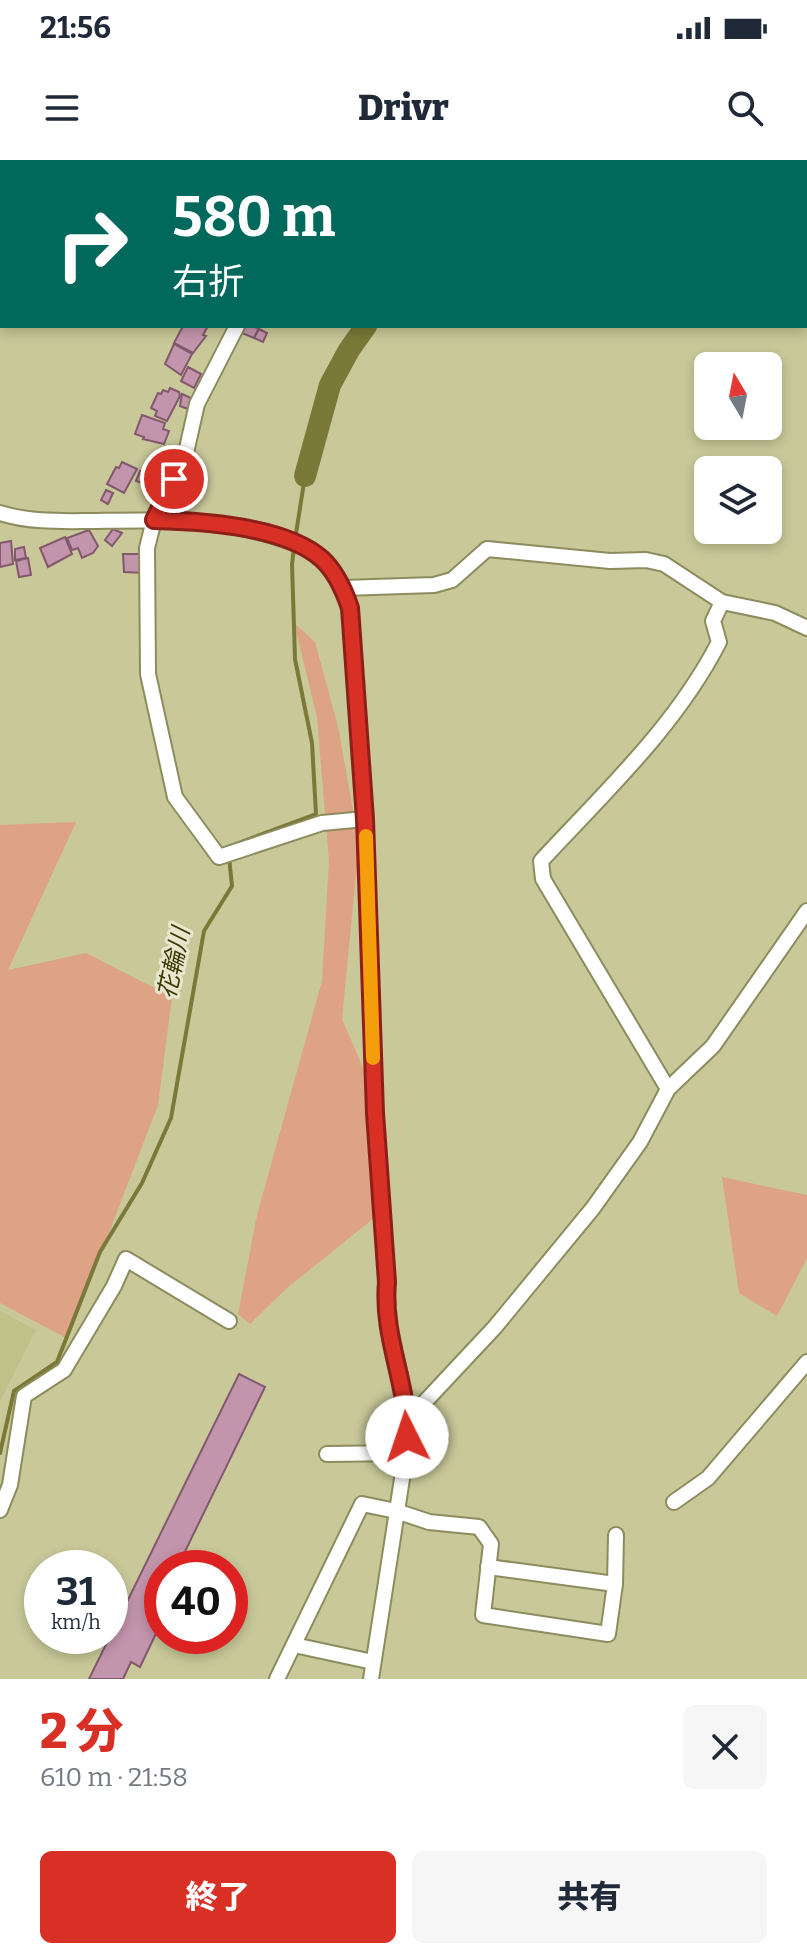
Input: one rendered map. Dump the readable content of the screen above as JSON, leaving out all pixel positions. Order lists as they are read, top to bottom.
{
  "water": ["花輪川"],
  "north": "top",
  "page": {
    "status": "21:56",
    "header": "Drivr",
    "turn": ["580 m", "右折"],
    "speed": "31 km/h",
    "limit": "40",
    "heading": ["2 分", "610 m · 21:58"],
    "buttons": ["終了", "共有"]
  }
}
